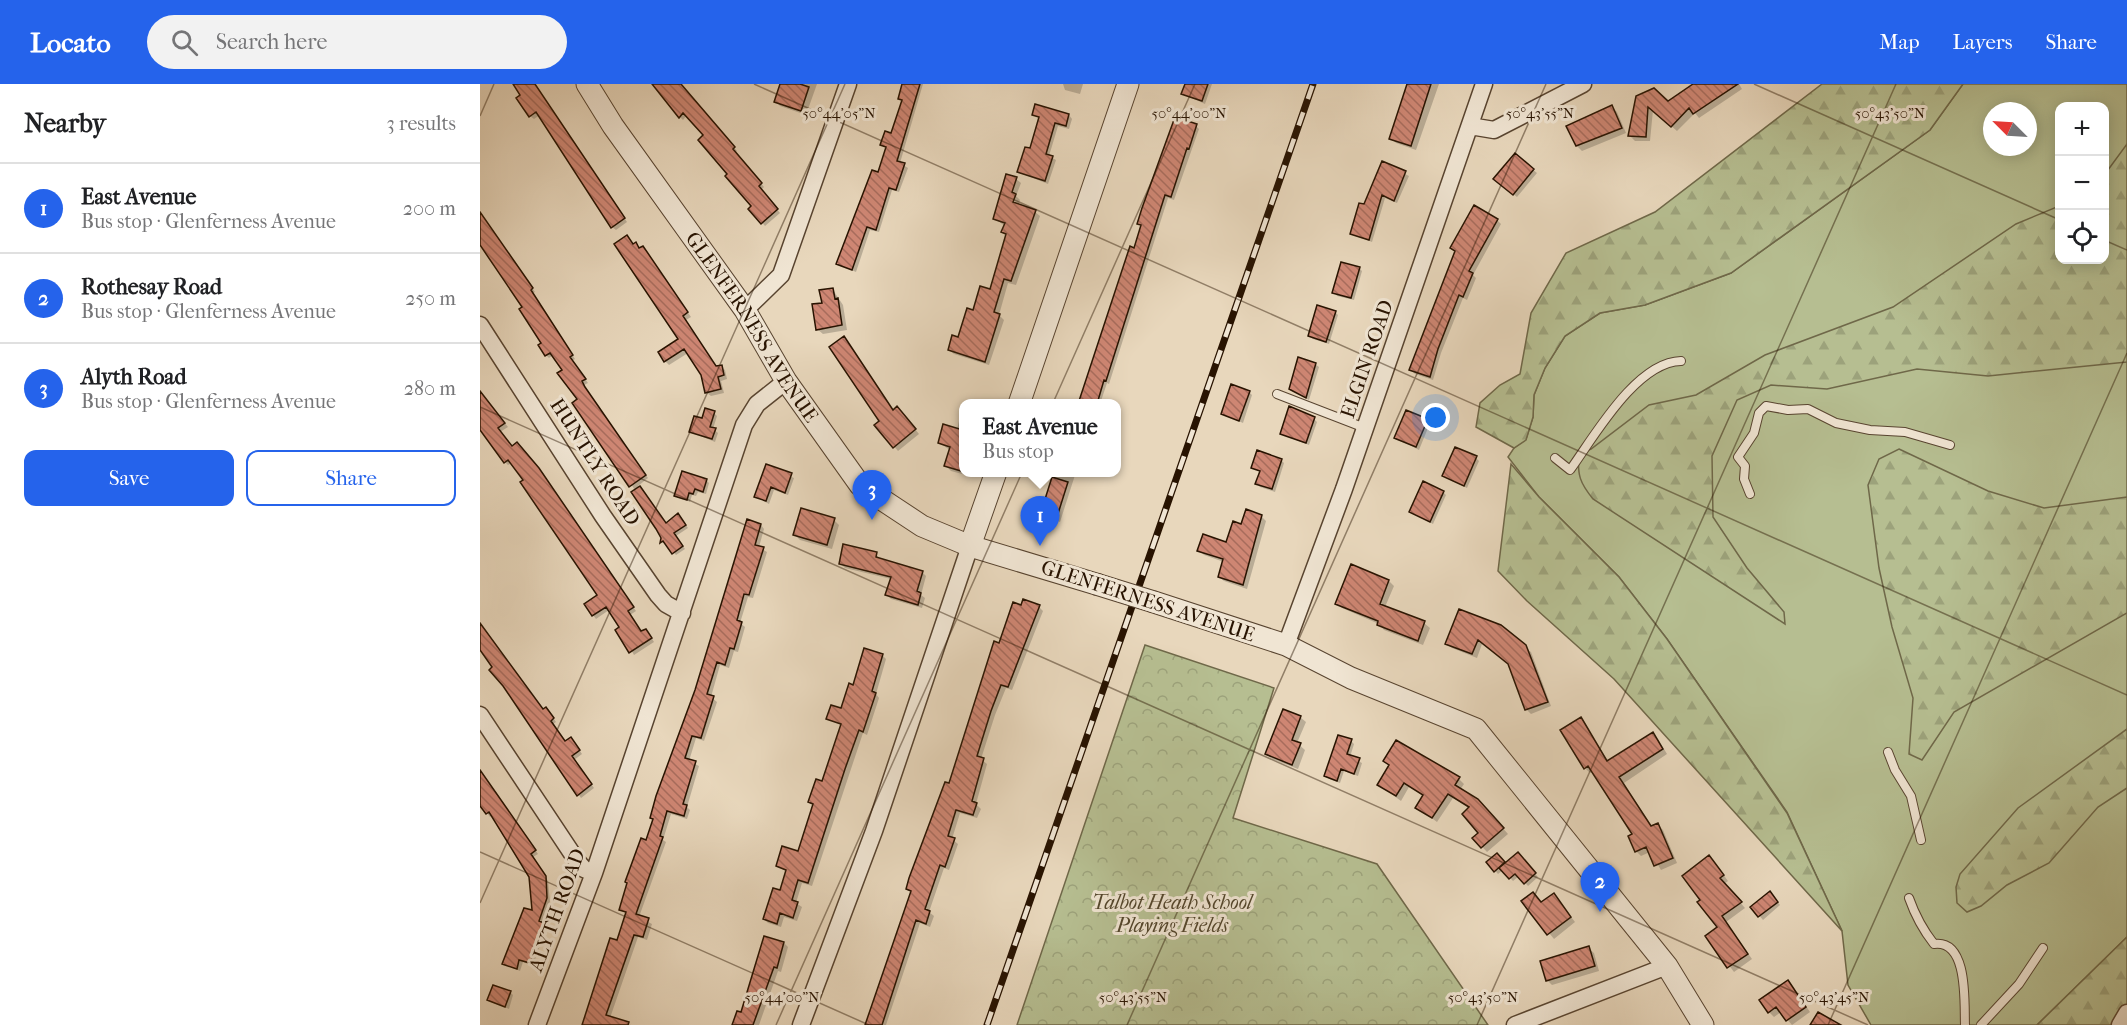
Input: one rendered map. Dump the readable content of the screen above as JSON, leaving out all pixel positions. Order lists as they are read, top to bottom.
{
  "streets": {
    "street": [
      "GLENFERNESS AVENUE",
      "ELGIN ROAD",
      "HUNTLY ROAD",
      "ALYTH ROAD"
    ]
  },
  "crossings": [
    ["GLENFERNESS AVENUE", "ELGIN ROAD"],
    ["GLENFERNESS AVENUE", "ALYTH ROAD"],
    ["HUNTLY ROAD", "ALYTH ROAD"]
  ],
  "parks": ["Talbot Heath School Playing Fields"],
  "north": "top left",
  "page": {
    "header": "Locato",
    "search": "Search here",
    "nav": ["Map", "Layers", "Share"],
    "heading": ["Nearby", "3 results"],
    "map_buttons": ["+", "−"],
    "list": [
      {
        "mark": "1",
        "name": "East Avenue",
        "note": "Bus stop · Glenferness Avenue",
        "value": "200 m"
      },
      {
        "mark": "2",
        "name": "Rothesay Road",
        "note": "Bus stop · Glenferness Avenue",
        "value": "250 m"
      },
      {
        "mark": "3",
        "name": "Alyth Road",
        "note": "Bus stop · Glenferness Avenue",
        "value": "280 m"
      }
    ],
    "popup": ["East Avenue", "Bus stop"],
    "buttons": ["Save", "Share"],
    "pins": ["3", "1", "2"]
  },
  "coordinates": [
    "50°44'05\"N",
    "50°44'00\"N",
    "50°43'55\"N",
    "50°43'50\"N",
    "50°43'45\"N"
  ]
}
